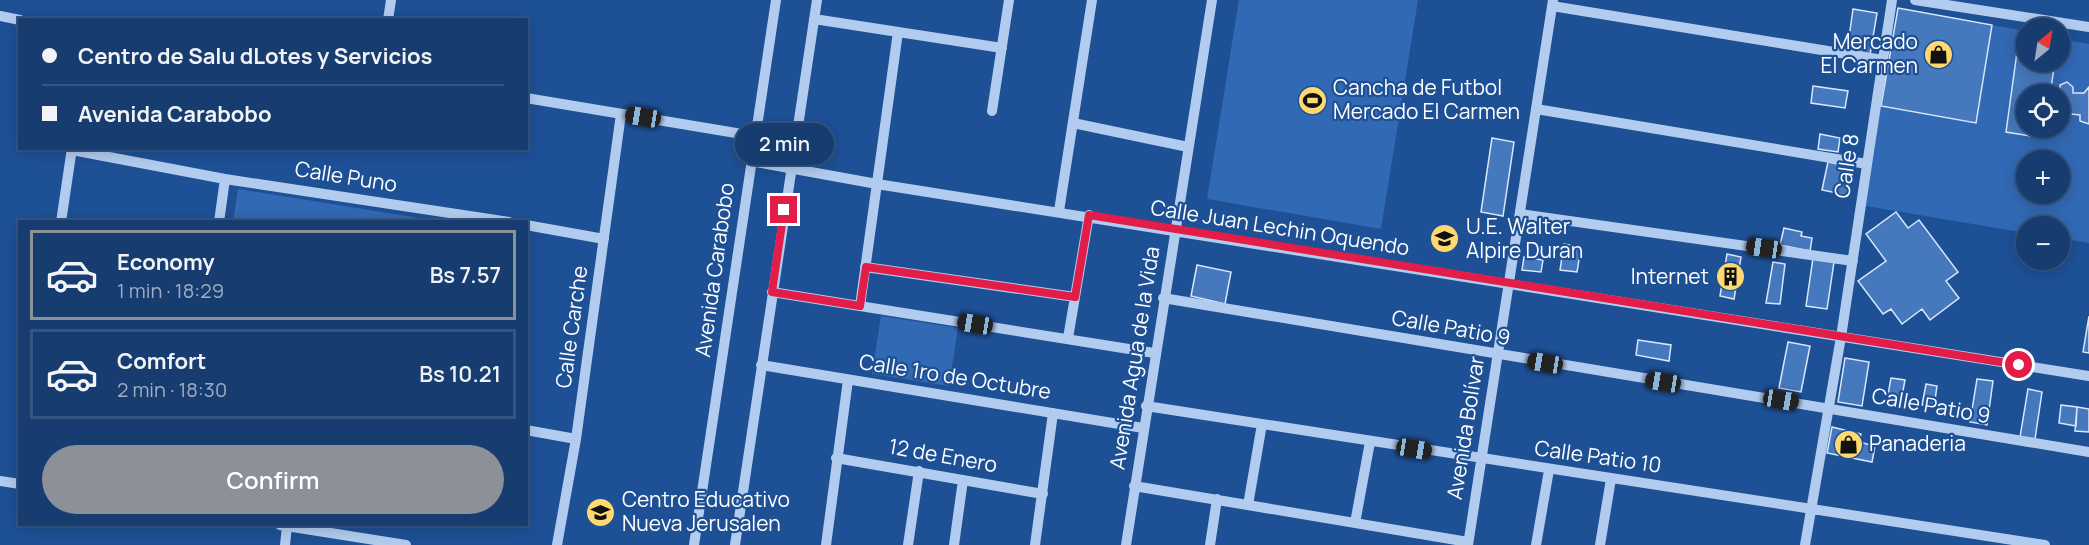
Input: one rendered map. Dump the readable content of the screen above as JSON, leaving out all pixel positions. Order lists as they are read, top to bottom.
{
  "streets": {
    "street": [
      "Calle 8",
      "Calle Puno",
      "Calle Juan Lechin Oquendo",
      "Avenida Carabobo",
      "Calle Carche",
      "Calle Patio 9",
      "Avenida Agua de la Vida",
      "Calle 1ro de Octubre",
      "Avenida Bolívar",
      "12 de Enero",
      "Calle Patio 10"
    ]
  },
  "crossings": [
    ["Calle 8", "Calle Juan Lechin Oquendo"],
    ["Calle 8", "Calle Patio 9"],
    ["Calle 8", "Calle Patio 10"],
    ["Calle Juan Lechin Oquendo", "Avenida Carabobo"],
    ["Calle Juan Lechin Oquendo", "Avenida Agua de la Vida"],
    ["Calle Juan Lechin Oquendo", "Avenida Bolívar"],
    ["Calle Patio 9", "Avenida Agua de la Vida"],
    ["Calle Patio 9", "Avenida Bolívar"],
    ["Avenida Agua de la Vida", "Calle 1ro de Octubre"],
    ["Avenida Agua de la Vida", "Calle Patio 10"],
    ["Avenida Bolívar", "Calle Patio 10"]
  ],
  "places": {
    "shop": ["Mercado El Carmen", "Panaderia"],
    "sports": ["Cancha de Futbol Mercado El Carmen"],
    "school or university": ["U.E. Walter Alpire Duran", "Centro Educativo Nueva Jerusalen"],
    "building": ["Internet"]
  },
  "north": "top right",
  "page": {
    "map_buttons": ["+", "−"],
    "banner": ["Centro de Salu dLotes y Servicios", "Avenida Carabobo"],
    "bubble": "2 min",
    "list": [
      {
        "name": "Economy",
        "note": "1 min · 18:29",
        "value": "Bs 7.57"
      },
      {
        "name": "Comfort",
        "note": "2 min · 18:30",
        "value": "Bs 10.21"
      }
    ],
    "buttons": "Confirm"
  }
}
